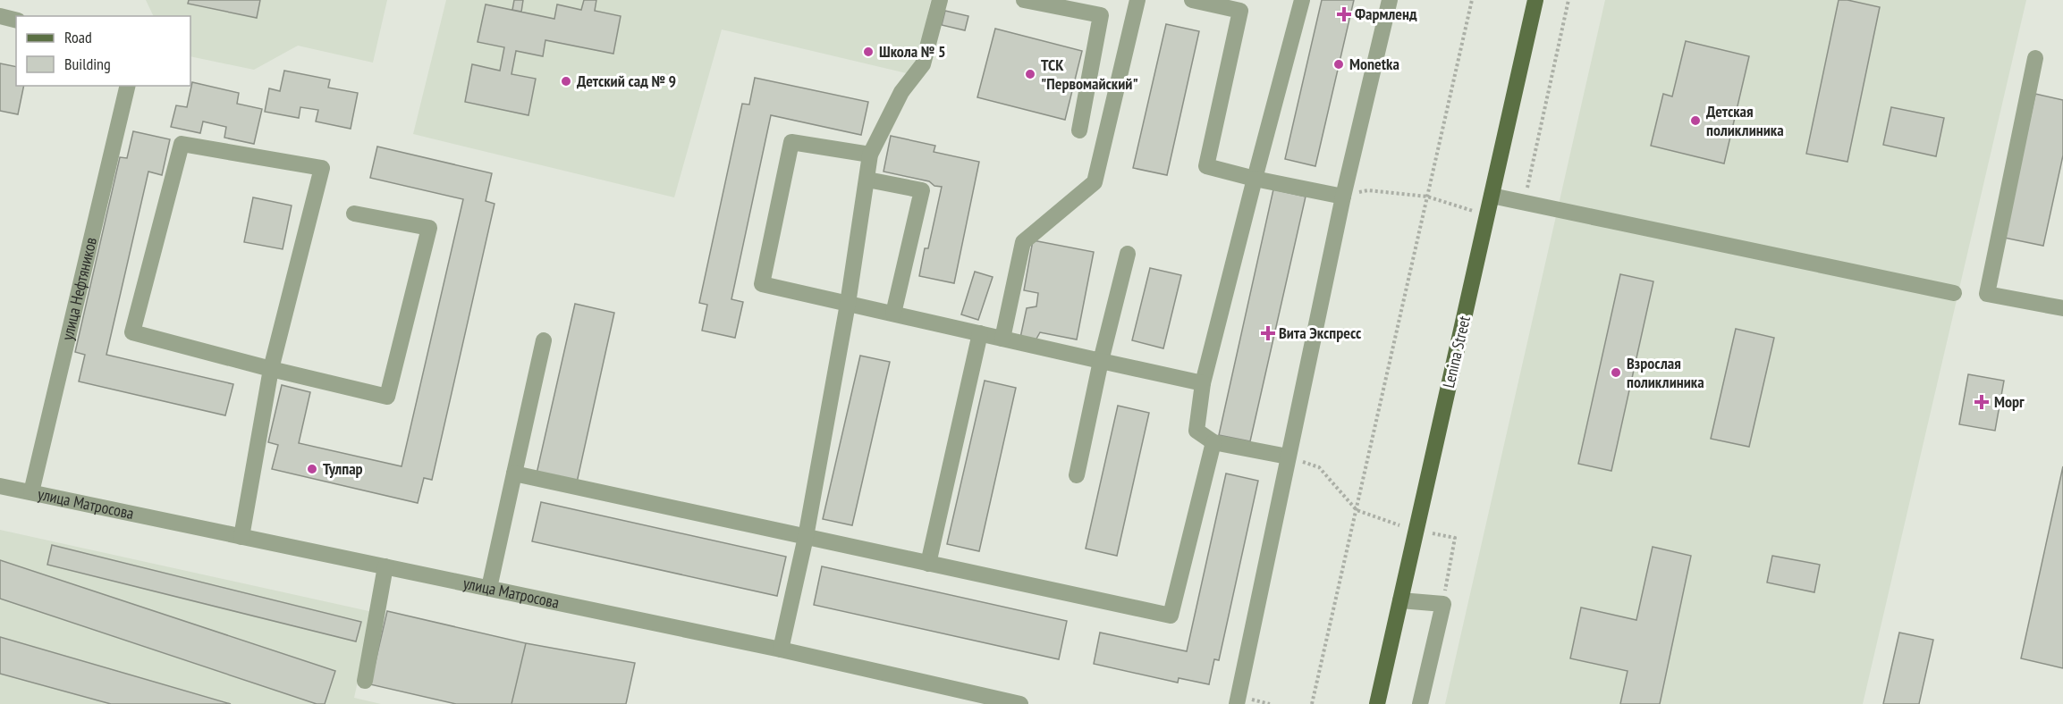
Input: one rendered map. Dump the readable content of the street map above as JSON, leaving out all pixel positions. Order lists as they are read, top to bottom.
{
  "streets": {
    "main road": ["Lenina Street"],
    "street": ["улица Нефтяников", "улица Матросова"]
  },
  "crossings": [
    ["улица Нефтяников", "улица Матросова"]
  ],
  "places": {
    "health": ["Фармленд", "Вита Экспресс", "Морг"],
    "other": [
      "Школа № 5",
      "Monetka",
      "ТСК \"Первомайский\"",
      "Детский сад № 9",
      "Детская поликлиника",
      "Взрослая поликлиника",
      "Тулпар"
    ]
  },
  "legend": ["Road", "Building"]
}
